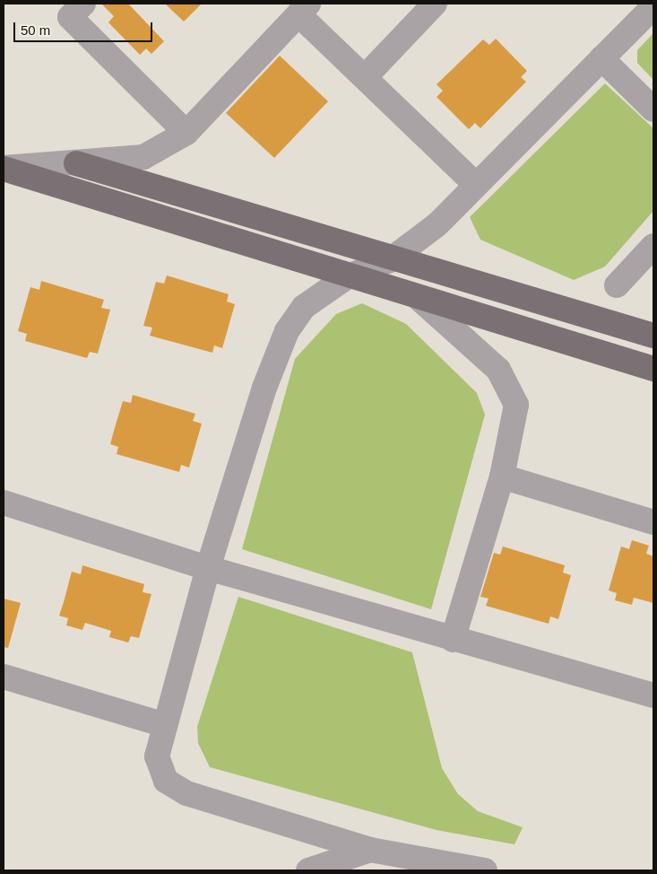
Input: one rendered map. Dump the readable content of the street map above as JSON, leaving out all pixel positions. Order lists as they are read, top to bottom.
{
  "scale_bar": "50 m"
}
